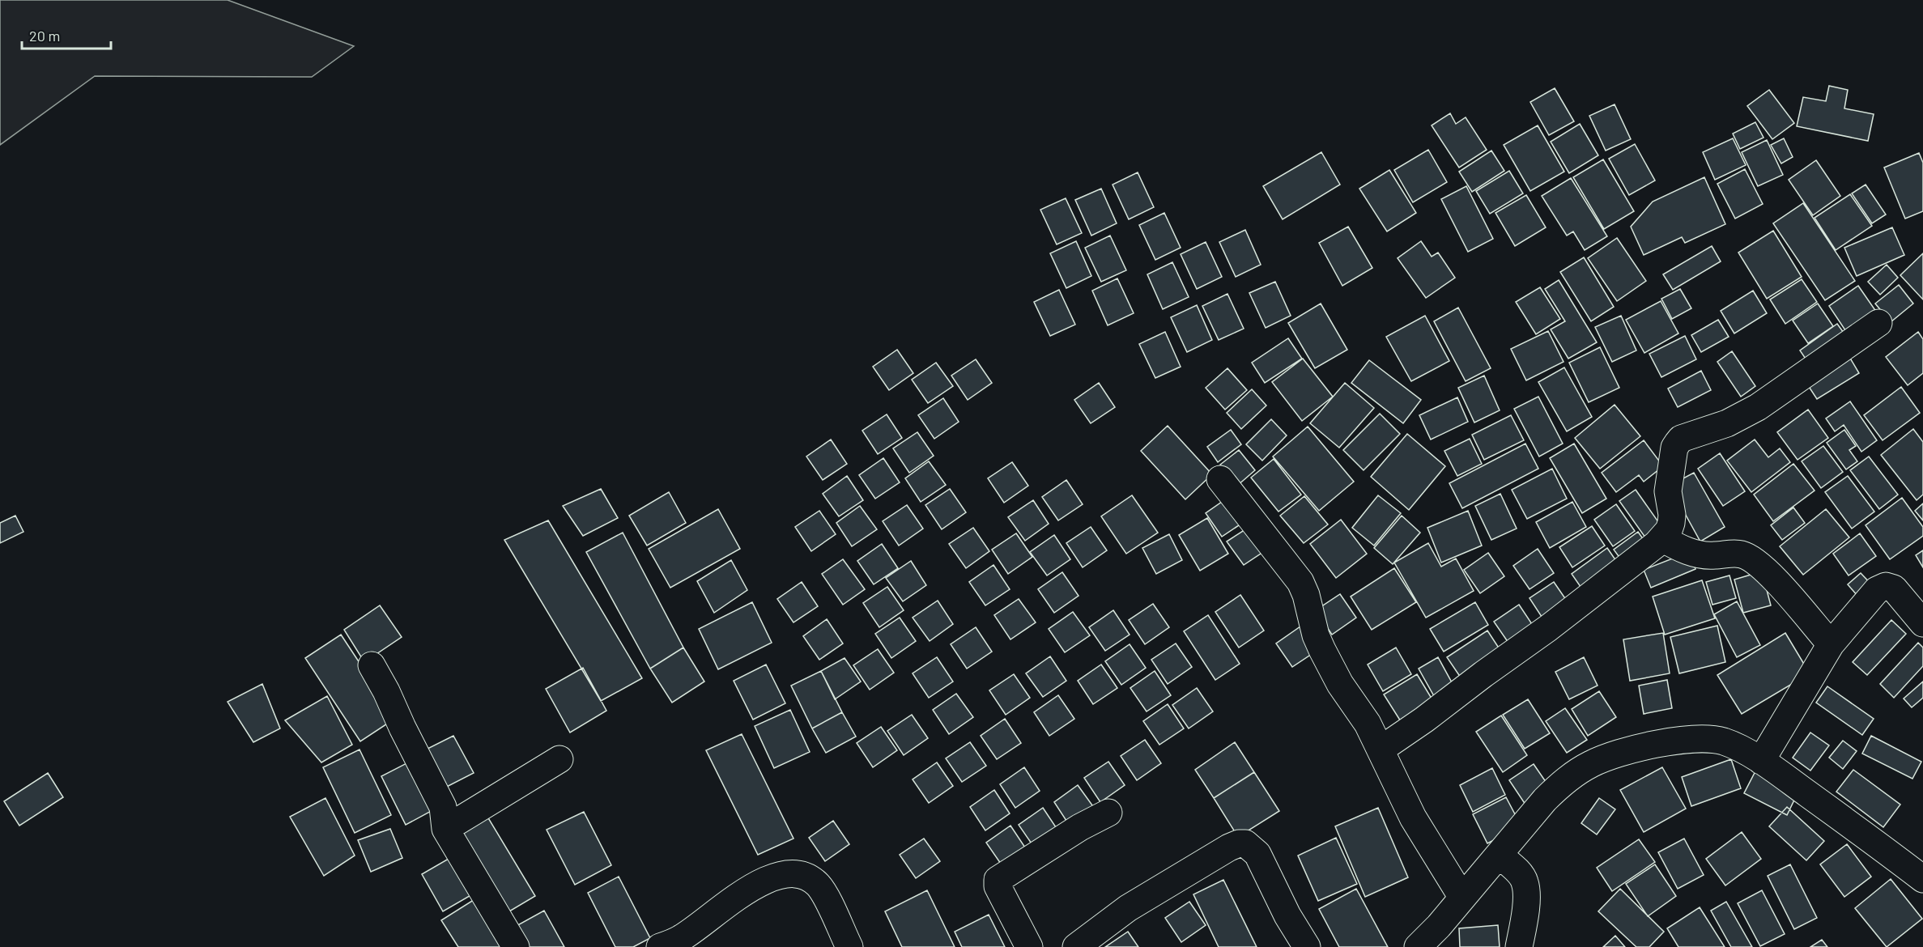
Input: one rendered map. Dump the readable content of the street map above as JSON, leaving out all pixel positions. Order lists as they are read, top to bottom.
{
  "scale_bar": "20 m"
}
